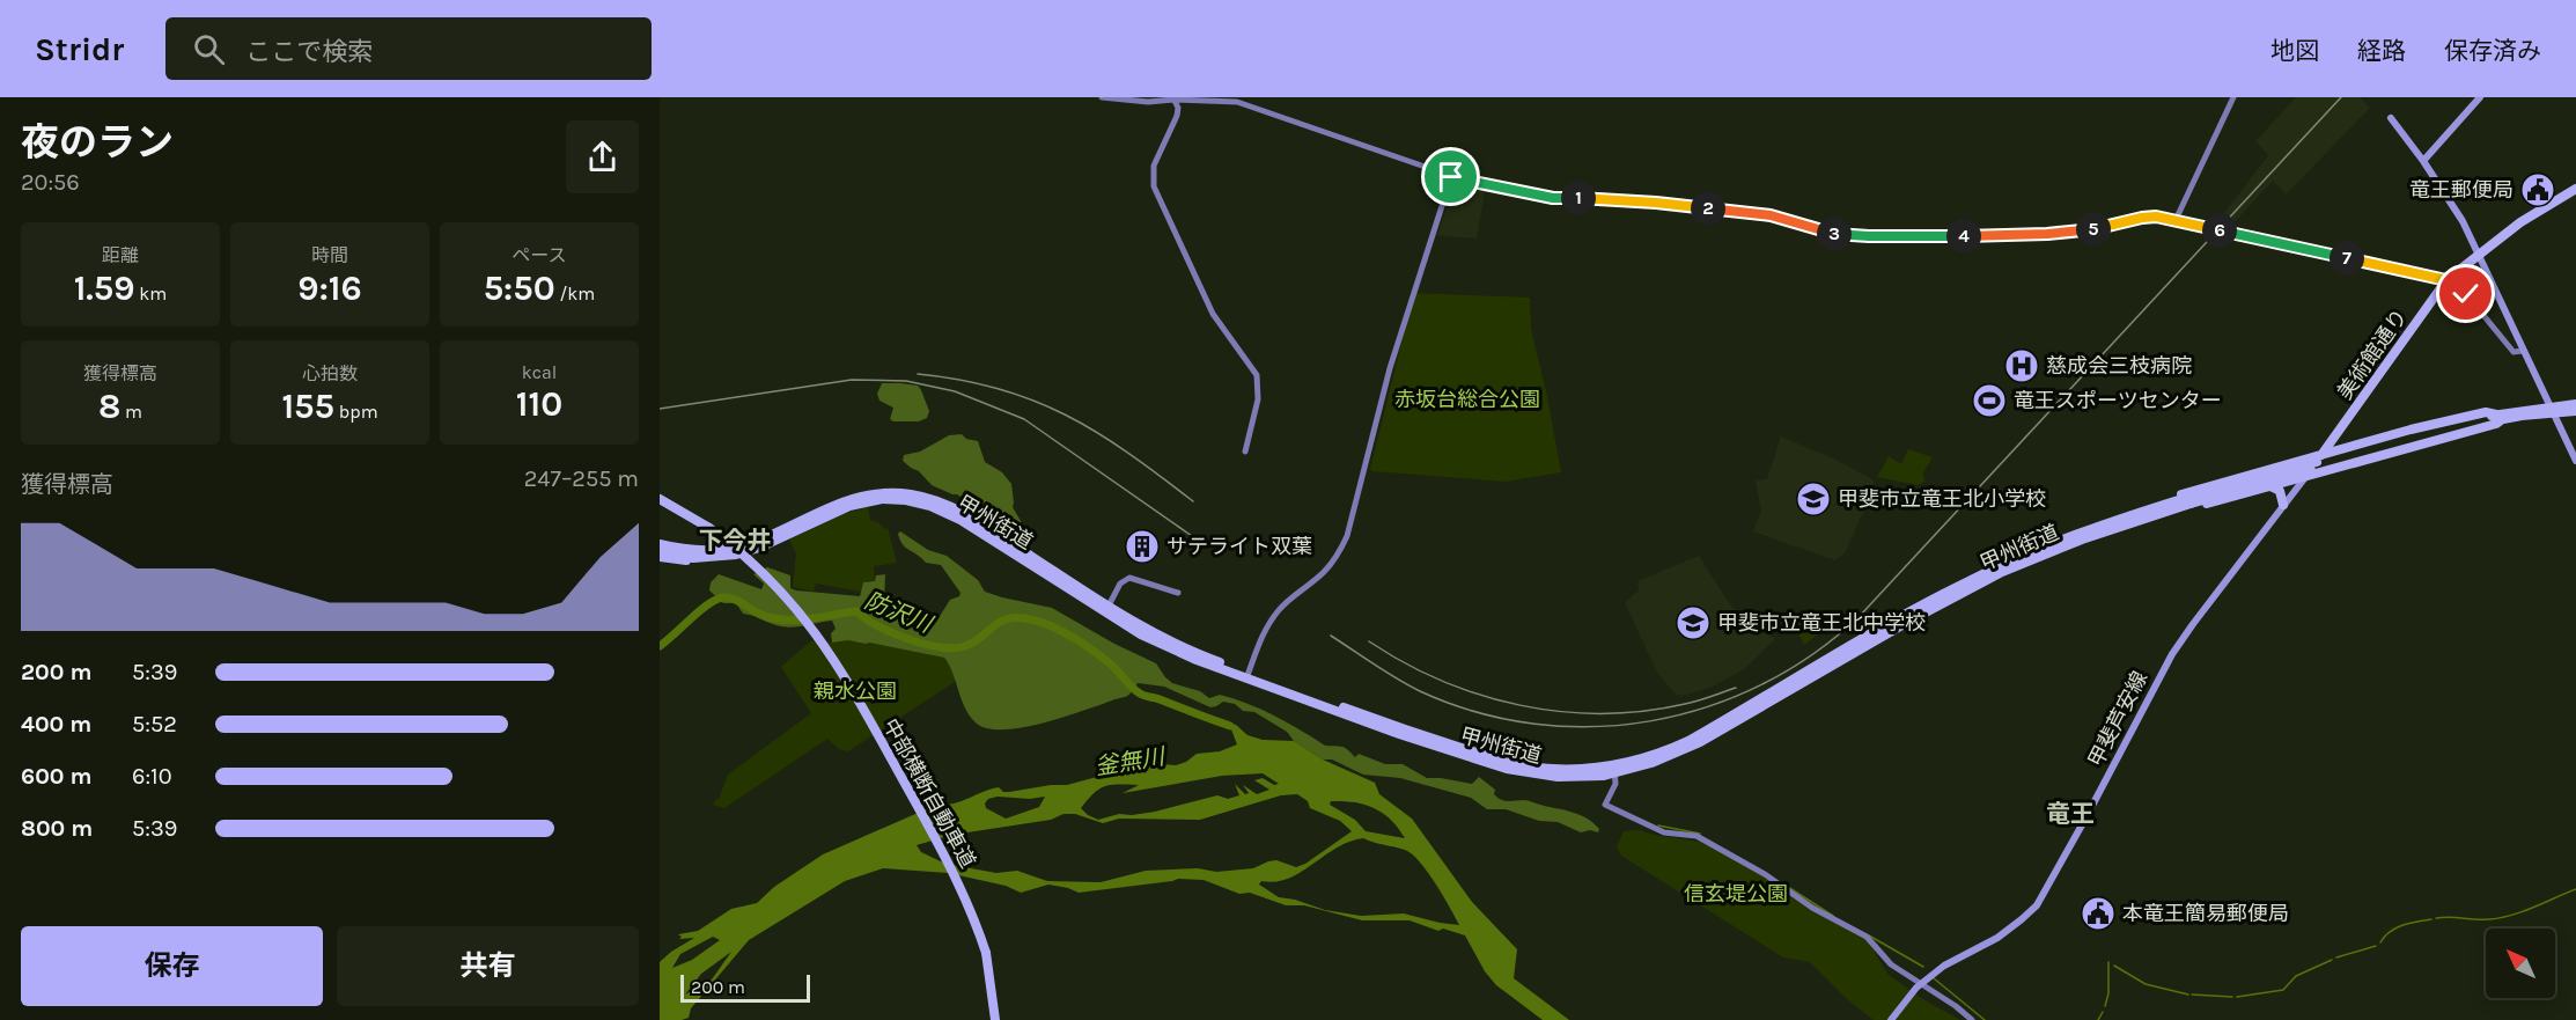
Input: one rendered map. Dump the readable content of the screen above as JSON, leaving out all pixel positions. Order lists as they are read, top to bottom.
{
  "streets": {
    "highway": ["美術館通り", "甲州街道", "中部横断自動車道"],
    "main road": ["甲斐芦安線"]
  },
  "crossings": [
    ["美術館通り", "甲州街道"],
    ["美術館通り", "甲斐芦安線"]
  ],
  "districts": ["下今井", "竜王"],
  "water": ["防沢川", "釜無川"],
  "parks": ["赤坂台総合公園", "親水公園", "信玄堤公園"],
  "places": {
    "public building": ["竜王郵便局", "本竜王簡易郵便局"],
    "hospital": ["慈成会三枝病院"],
    "sports": ["竜王スポーツセンター"],
    "school or university": ["甲斐市立竜王北小学校", "甲斐市立竜王北中学校"],
    "building": ["サテライト双葉"]
  },
  "scale_bar": "200 m",
  "north": "top left",
  "page": {
    "header": "Stridr",
    "search": "ここで検索",
    "nav": ["地図", "経路", "保存済み"],
    "heading": ["夜のラン", "20:56"],
    "pins": [
      "1",
      "2",
      "5",
      "6",
      "3",
      "4",
      "7"
    ],
    "stats": [
      ["距離", "1.59 km"],
      ["時間", "9:16"],
      ["ペース", "5:50 /km"],
      ["獲得標高", "8 m"],
      ["心拍数", "155 bpm"],
      ["kcal", "110"]
    ],
    "chart": ["獲得標高", "247–255 m"],
    "list": [
      {
        "name": "200 m",
        "note": "5:39"
      },
      {
        "name": "400 m",
        "note": "5:52"
      },
      {
        "name": "600 m",
        "note": "6:10"
      },
      {
        "name": "800 m",
        "note": "5:39"
      }
    ],
    "buttons": ["保存", "共有"],
    "scale": "200 m"
  }
}
